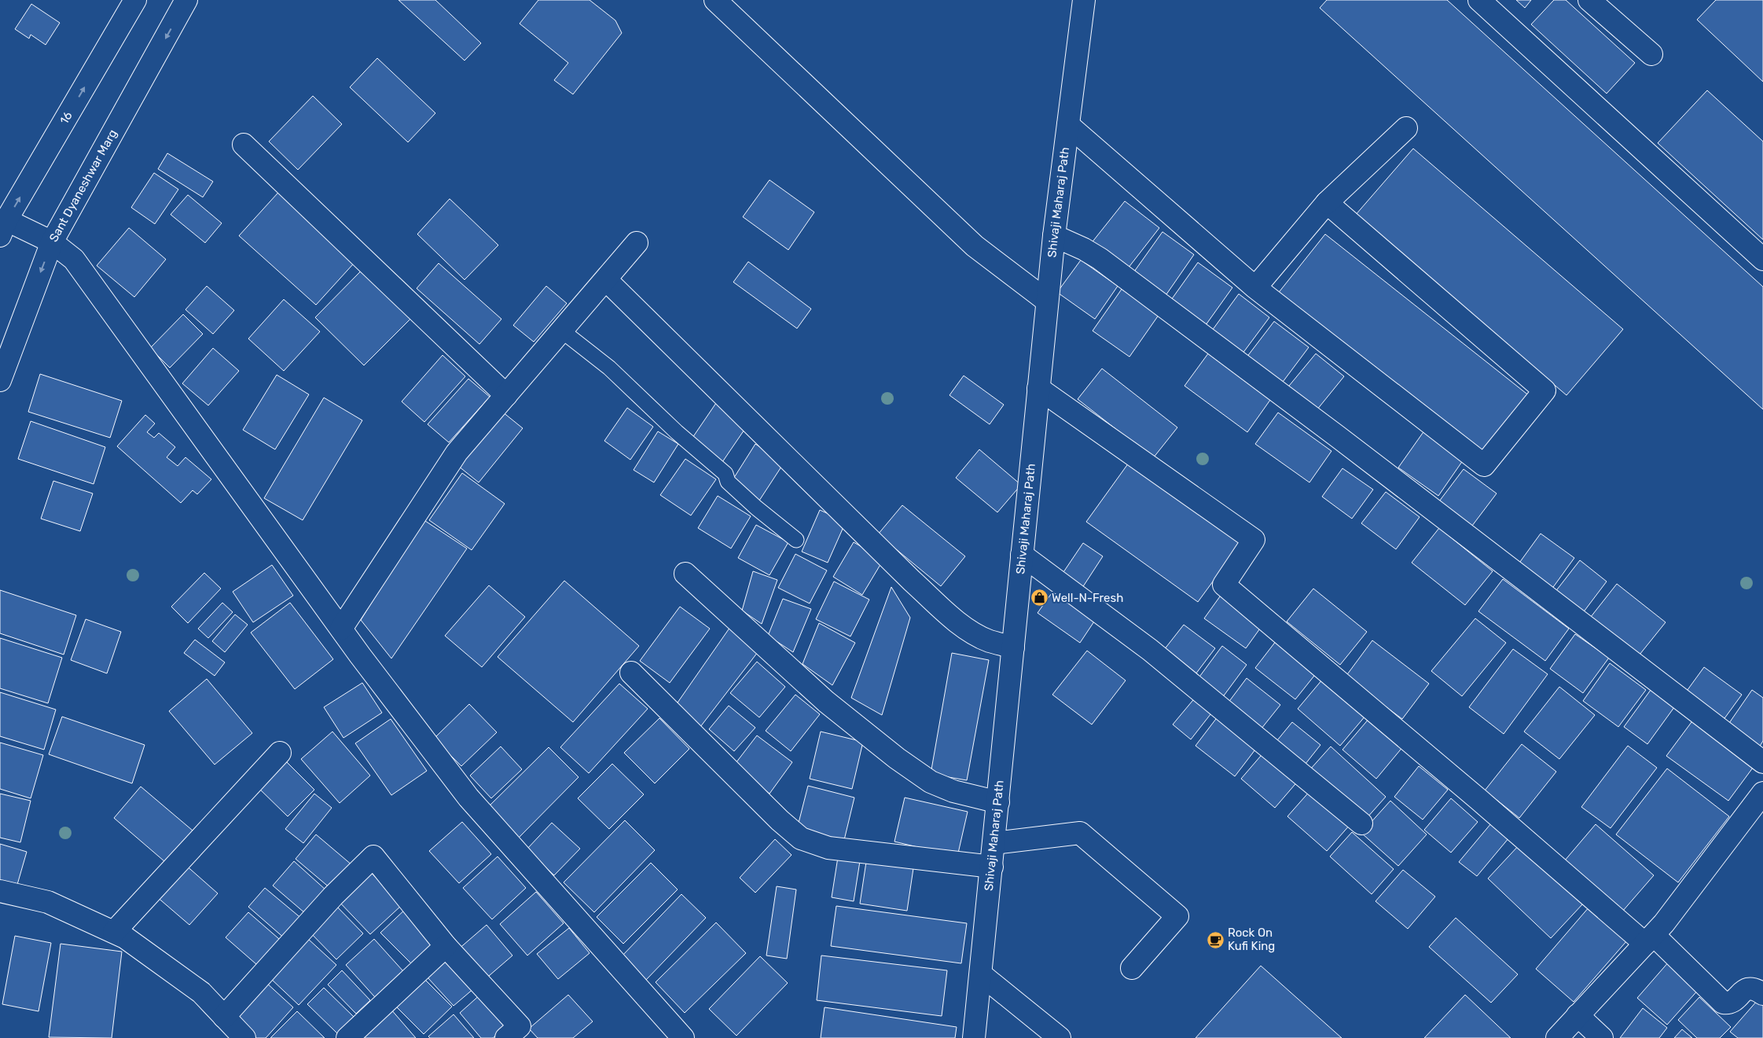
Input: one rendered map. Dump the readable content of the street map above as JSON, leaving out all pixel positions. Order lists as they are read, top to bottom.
{
  "streets": {
    "street": ["16", "Sant Dyaneshwar Marg", "Shivaji Maharaj Path"]
  },
  "one_way": ["16", "Sant Dyaneshwar Marg"],
  "places": {
    "shop": ["Well-N-Fresh"],
    "cafe": ["Rock On Kufi King"]
  }
}
